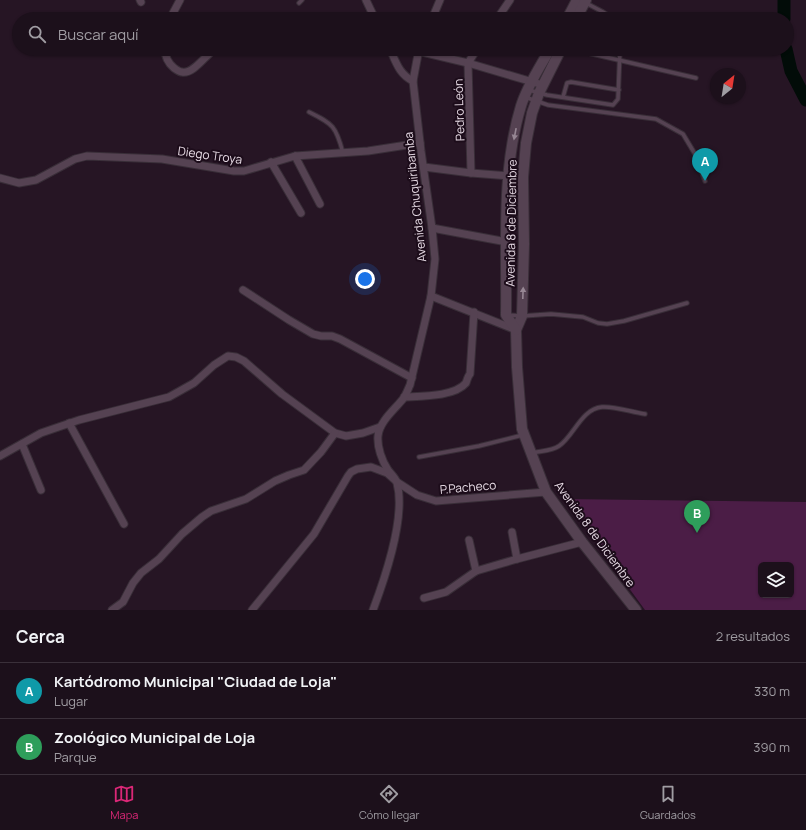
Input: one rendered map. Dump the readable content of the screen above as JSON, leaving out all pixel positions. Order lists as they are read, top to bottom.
{
  "streets": {
    "main road": ["Avenida 8 de Diciembre"],
    "street": [
      "Pedro León",
      "Diego Troya",
      "Avenida Chuquiribamba",
      "P.Pacheco"
    ]
  },
  "crossings": [
    ["Diego Troya", "Avenida Chuquiribamba"],
    ["Avenida 8 de Diciembre", "P.Pacheco"]
  ],
  "north": "top right",
  "page": {
    "search": "Buscar aquí",
    "pins": ["A", "B"],
    "heading": ["Cerca", "2 resultados"],
    "list": [
      {
        "mark": "A",
        "name": "Kartódromo Municipal \"Ciudad de Loja\"",
        "note": "Lugar",
        "value": "330 m"
      },
      {
        "mark": "B",
        "name": "Zoológico Municipal de Loja",
        "note": "Parque",
        "value": "390 m"
      }
    ],
    "nav": ["Mapa", "Cómo llegar", "Guardados"]
  }
}
